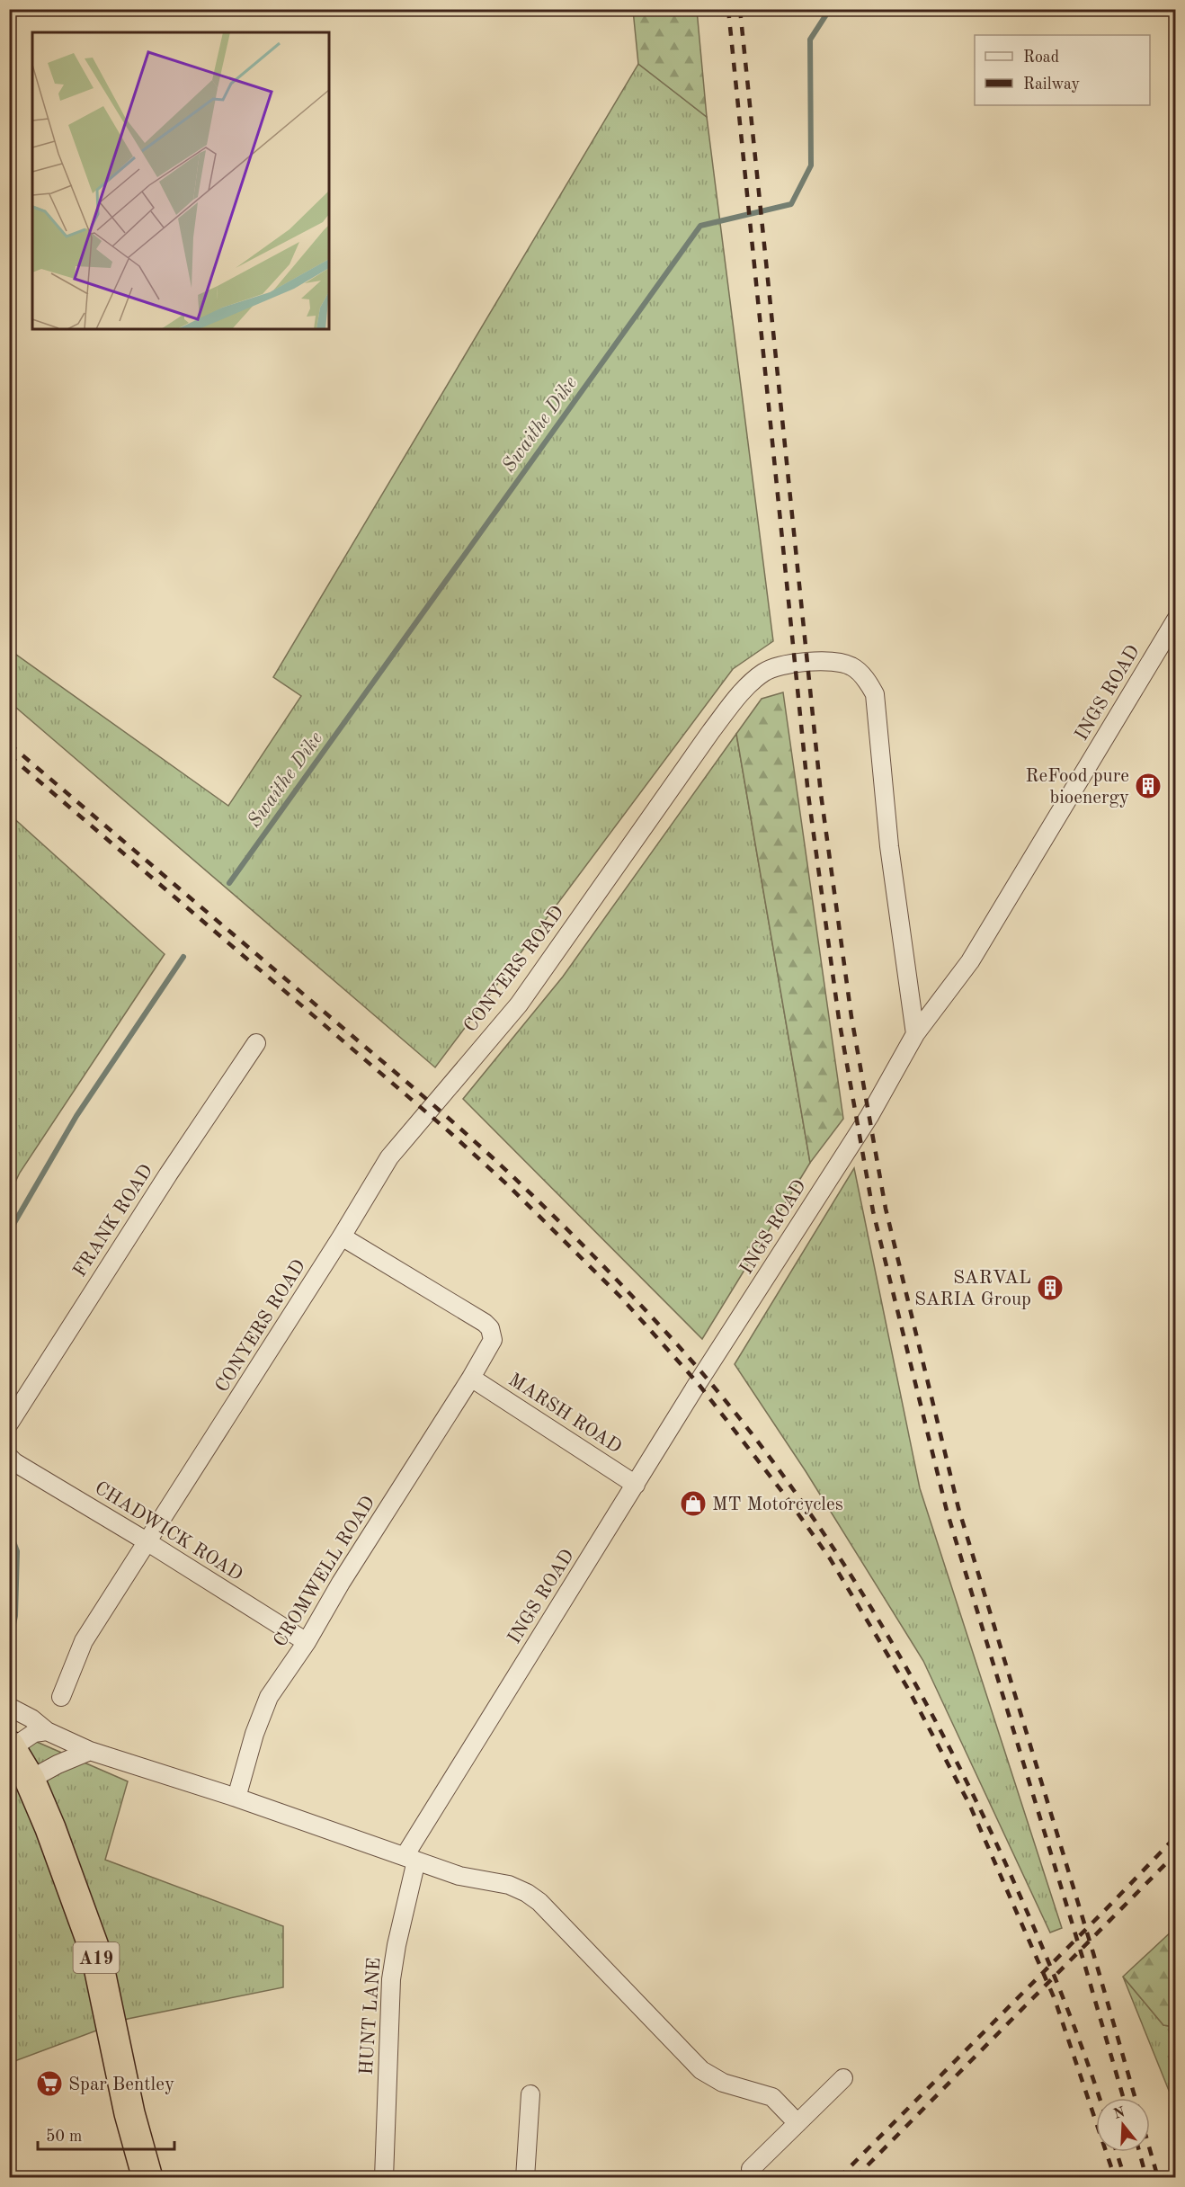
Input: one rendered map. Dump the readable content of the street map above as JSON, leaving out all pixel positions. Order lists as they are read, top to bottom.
{
  "streets": {
    "highway": ["A19"],
    "street": [
      "INGS ROAD",
      "CONYERS ROAD",
      "FRANK ROAD",
      "MARSH ROAD",
      "CHADWICK ROAD",
      "CROMWELL ROAD",
      "HUNT LANE"
    ]
  },
  "crossings": [
    ["INGS ROAD", "CONYERS ROAD"],
    ["INGS ROAD", "MARSH ROAD"],
    ["INGS ROAD", "HUNT LANE"],
    ["CONYERS ROAD", "CHADWICK ROAD"],
    ["CONYERS ROAD", "CROMWELL ROAD"],
    ["MARSH ROAD", "CROMWELL ROAD"],
    ["CHADWICK ROAD", "CROMWELL ROAD"]
  ],
  "water": ["Swaithe Dike"],
  "places": {
    "building": ["ReFood pure bioenergy", "SARVAL SARIA Group"],
    "shop": ["MT Motorcycles"],
    "supermarket": ["Spar Bentley"]
  },
  "legend": ["Road", "Railway"],
  "scale_bar": "50 m",
  "north": "top"
}
